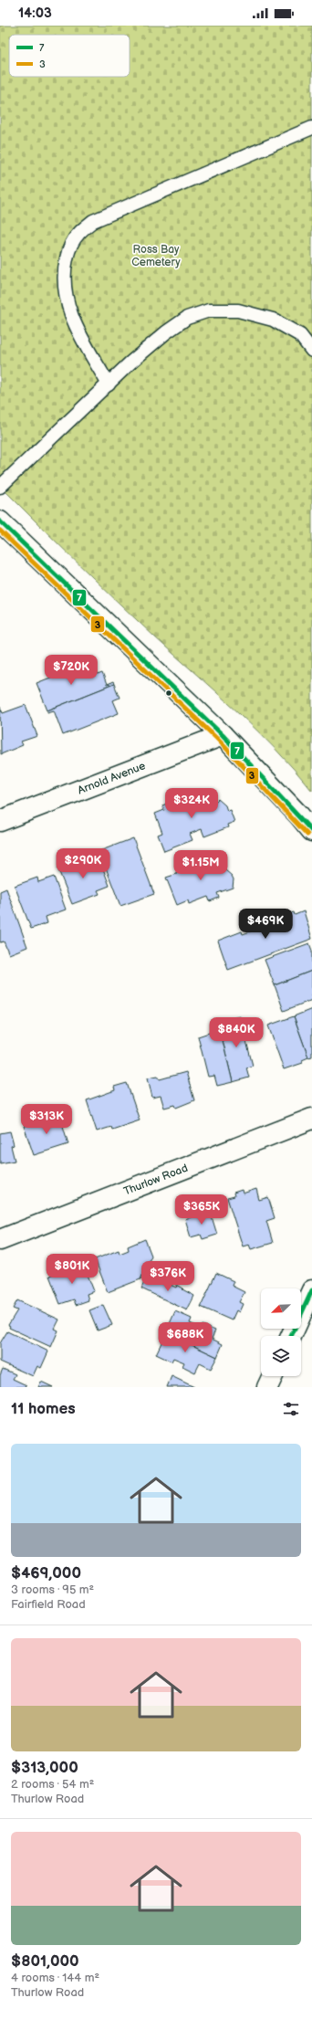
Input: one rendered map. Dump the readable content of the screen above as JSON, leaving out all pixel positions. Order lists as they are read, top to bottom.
{
  "streets": {
    "street": ["Arnold Avenue", "Thurlow Road"]
  },
  "parks": ["Ross Bay Cemetery"],
  "lines": ["transit line 7", "transit line 3"],
  "legend": ["7", "3"],
  "north": "bottom left",
  "page": {
    "status": "14:03",
    "price": [
      "$720K",
      "$324K",
      "$290K",
      "$1.15M",
      "$469K",
      "$840K",
      "$313K",
      "$365K",
      "$801K",
      "$376K",
      "$688K"
    ],
    "heading": "11 homes",
    "list": [
      {
        "name": "$469,000",
        "note": "3 rooms · 95 m² · Fairfield Road"
      },
      {
        "name": "$313,000",
        "note": "2 rooms · 54 m² · Thurlow Road"
      },
      {
        "name": "$801,000",
        "note": "4 rooms · 144 m² · Thurlow Road"
      }
    ]
  }
}
